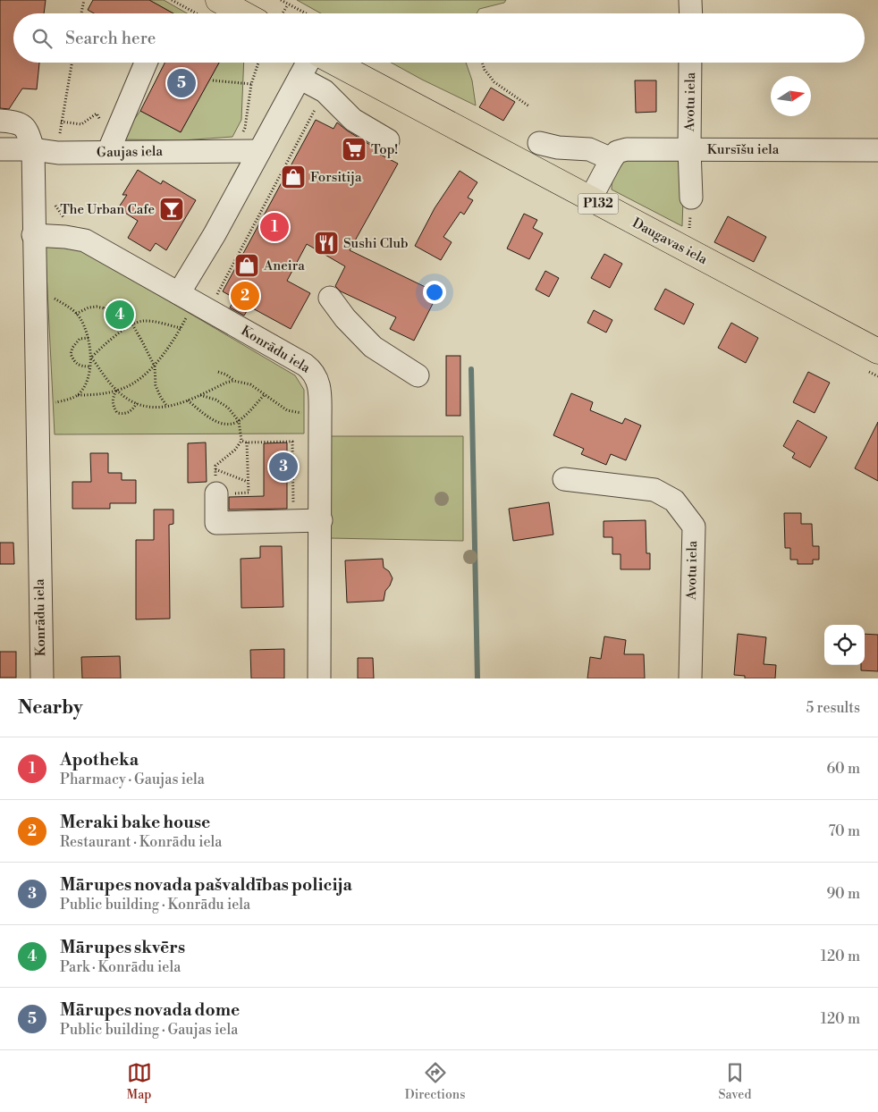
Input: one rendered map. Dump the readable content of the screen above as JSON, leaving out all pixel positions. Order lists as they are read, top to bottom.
{
  "streets": {
    "main road": ["P132", "Daugavas iela"],
    "street": [
      "Avotu iela",
      "Kursīšu iela",
      "Gaujas iela",
      "Konrādu iela"
    ]
  },
  "crossings": [
    ["Avotu iela", "Kursīšu iela"],
    ["Gaujas iela", "Konrādu iela"]
  ],
  "places": {
    "supermarket": ["Top!"],
    "shop": ["Forsitija", "Aneira"],
    "bar": ["The Urban Cafe"],
    "restaurant": ["Sushi Club"]
  },
  "north": "right",
  "page": {
    "search": "Search here",
    "pins": [
      "5",
      "1",
      "2",
      "4",
      "3"
    ],
    "heading": ["Nearby", "5 results"],
    "list": [
      {
        "mark": "1",
        "name": "Apotheka",
        "note": "Pharmacy · Gaujas iela",
        "value": "60 m"
      },
      {
        "mark": "2",
        "name": "Meraki bake house",
        "note": "Restaurant · Konrādu iela",
        "value": "70 m"
      },
      {
        "mark": "3",
        "name": "Mārupes novada pašvaldības policija",
        "note": "Public building · Konrādu iela",
        "value": "90 m"
      },
      {
        "mark": "4",
        "name": "Mārupes skvērs",
        "note": "Park · Konrādu iela",
        "value": "120 m"
      },
      {
        "mark": "5",
        "name": "Mārupes novada dome",
        "note": "Public building · Gaujas iela",
        "value": "120 m"
      }
    ],
    "nav": ["Map", "Directions", "Saved"]
  }
}
